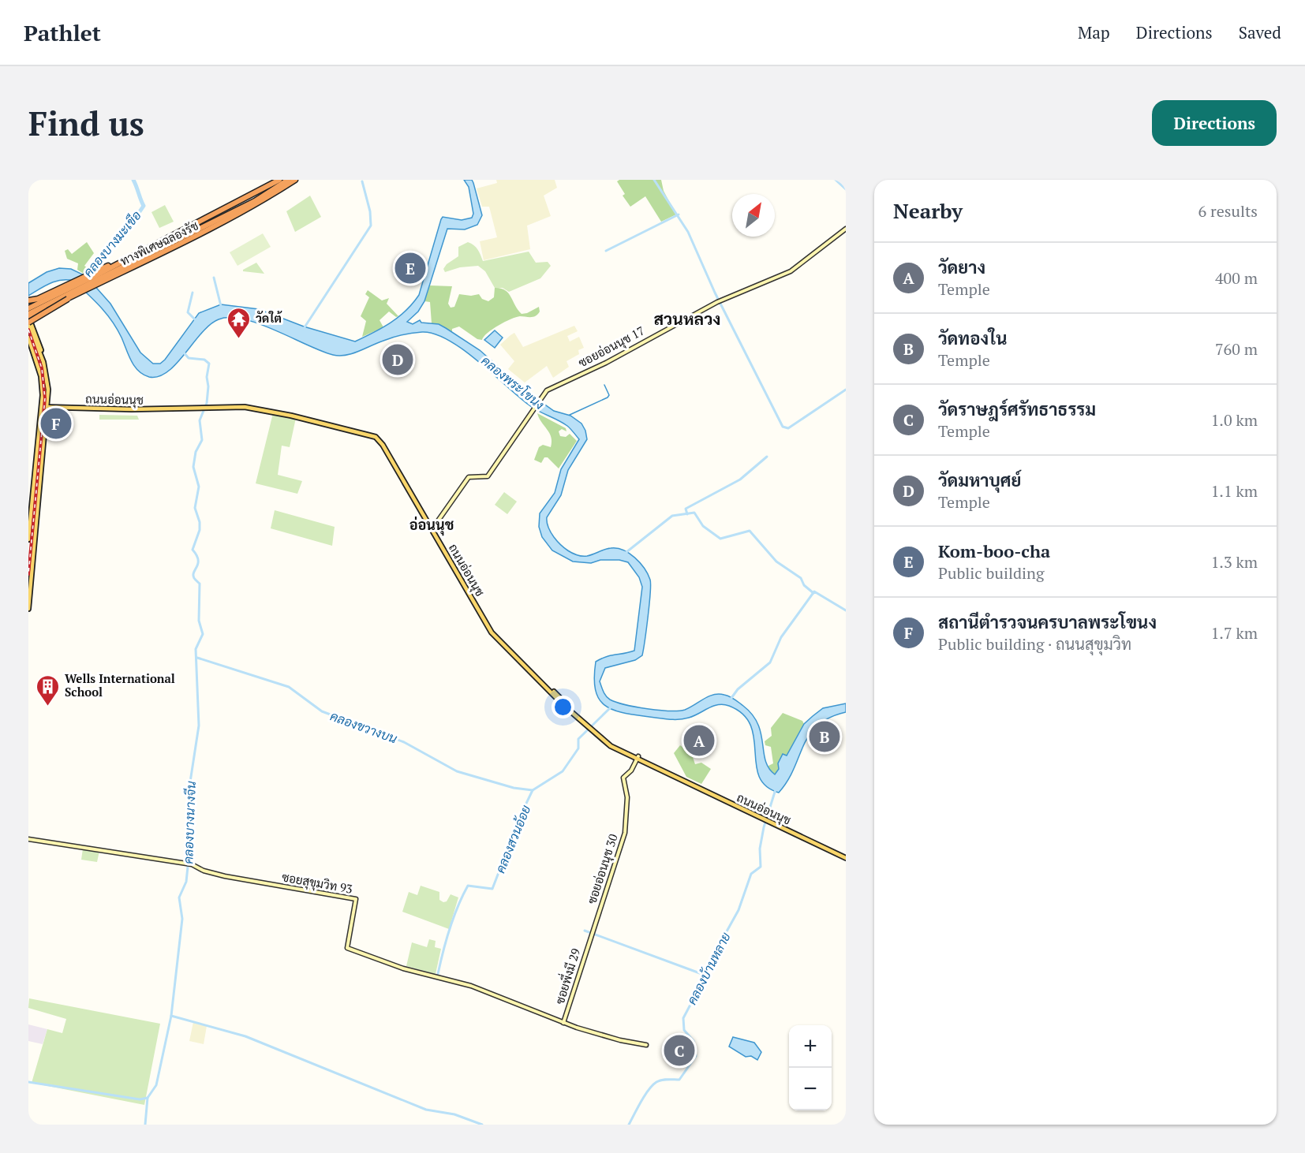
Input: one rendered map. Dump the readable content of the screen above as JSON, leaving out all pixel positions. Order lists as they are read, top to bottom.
{
  "streets": {
    "highway": ["ทางพิเศษฉลองรัช"],
    "main road": ["ถนนอ่อนนุช"],
    "street": [
      "ซอยอ่อนนุช 17",
      "ซอยอ่อนนุช 30",
      "ซอยสุขุมวิท 93",
      "ซอยพึ่งมี 29"
    ]
  },
  "crossings": [
    ["ซอยอ่อนนุช 17", "ถนนอ่อนนุช"],
    ["ถนนอ่อนนุช", "ซอยอ่อนนุช 30"],
    ["ซอยอ่อนนุช 30", "ซอยพึ่งมี 29"],
    ["ซอยสุขุมวิท 93", "ซอยพึ่งมี 29"]
  ],
  "districts": ["สวนหลวง", "อ่อนนุช"],
  "water": [
    "คลองบางมะเขือ",
    "คลองพระโขนง",
    "คลองขวางบน",
    "คลองบางนางจีน",
    "คลองสวนอ้อย",
    "คลองบ้านหลาย"
  ],
  "places": {
    "temple": ["วัดใต้"],
    "building": ["Wells International School"]
  },
  "north": "top right",
  "page": {
    "header": "Pathlet",
    "nav": ["Map", "Directions", "Saved"],
    "buttons": "Directions",
    "title": "Find us",
    "heading": ["Nearby", "6 results"],
    "list": [
      {
        "mark": "A",
        "name": "วัดยาง",
        "note": "Temple",
        "value": "400 m"
      },
      {
        "mark": "B",
        "name": "วัดทองใน",
        "note": "Temple",
        "value": "760 m"
      },
      {
        "mark": "C",
        "name": "วัดราษฎร์ศรัทธาธรรม",
        "note": "Temple",
        "value": "1.0 km"
      },
      {
        "mark": "D",
        "name": "วัดมหาบุศย์",
        "note": "Temple",
        "value": "1.1 km"
      },
      {
        "mark": "E",
        "name": "Kom-boo-cha",
        "note": "Public building",
        "value": "1.3 km"
      },
      {
        "mark": "F",
        "name": "สถานีตำรวจนครบาลพระโขนง",
        "note": "Public building · ถนนสุขุมวิท",
        "value": "1.7 km"
      }
    ],
    "pins": [
      "E",
      "D",
      "F",
      "B",
      "A",
      "C"
    ],
    "map_buttons": ["+", "−"]
  }
}
